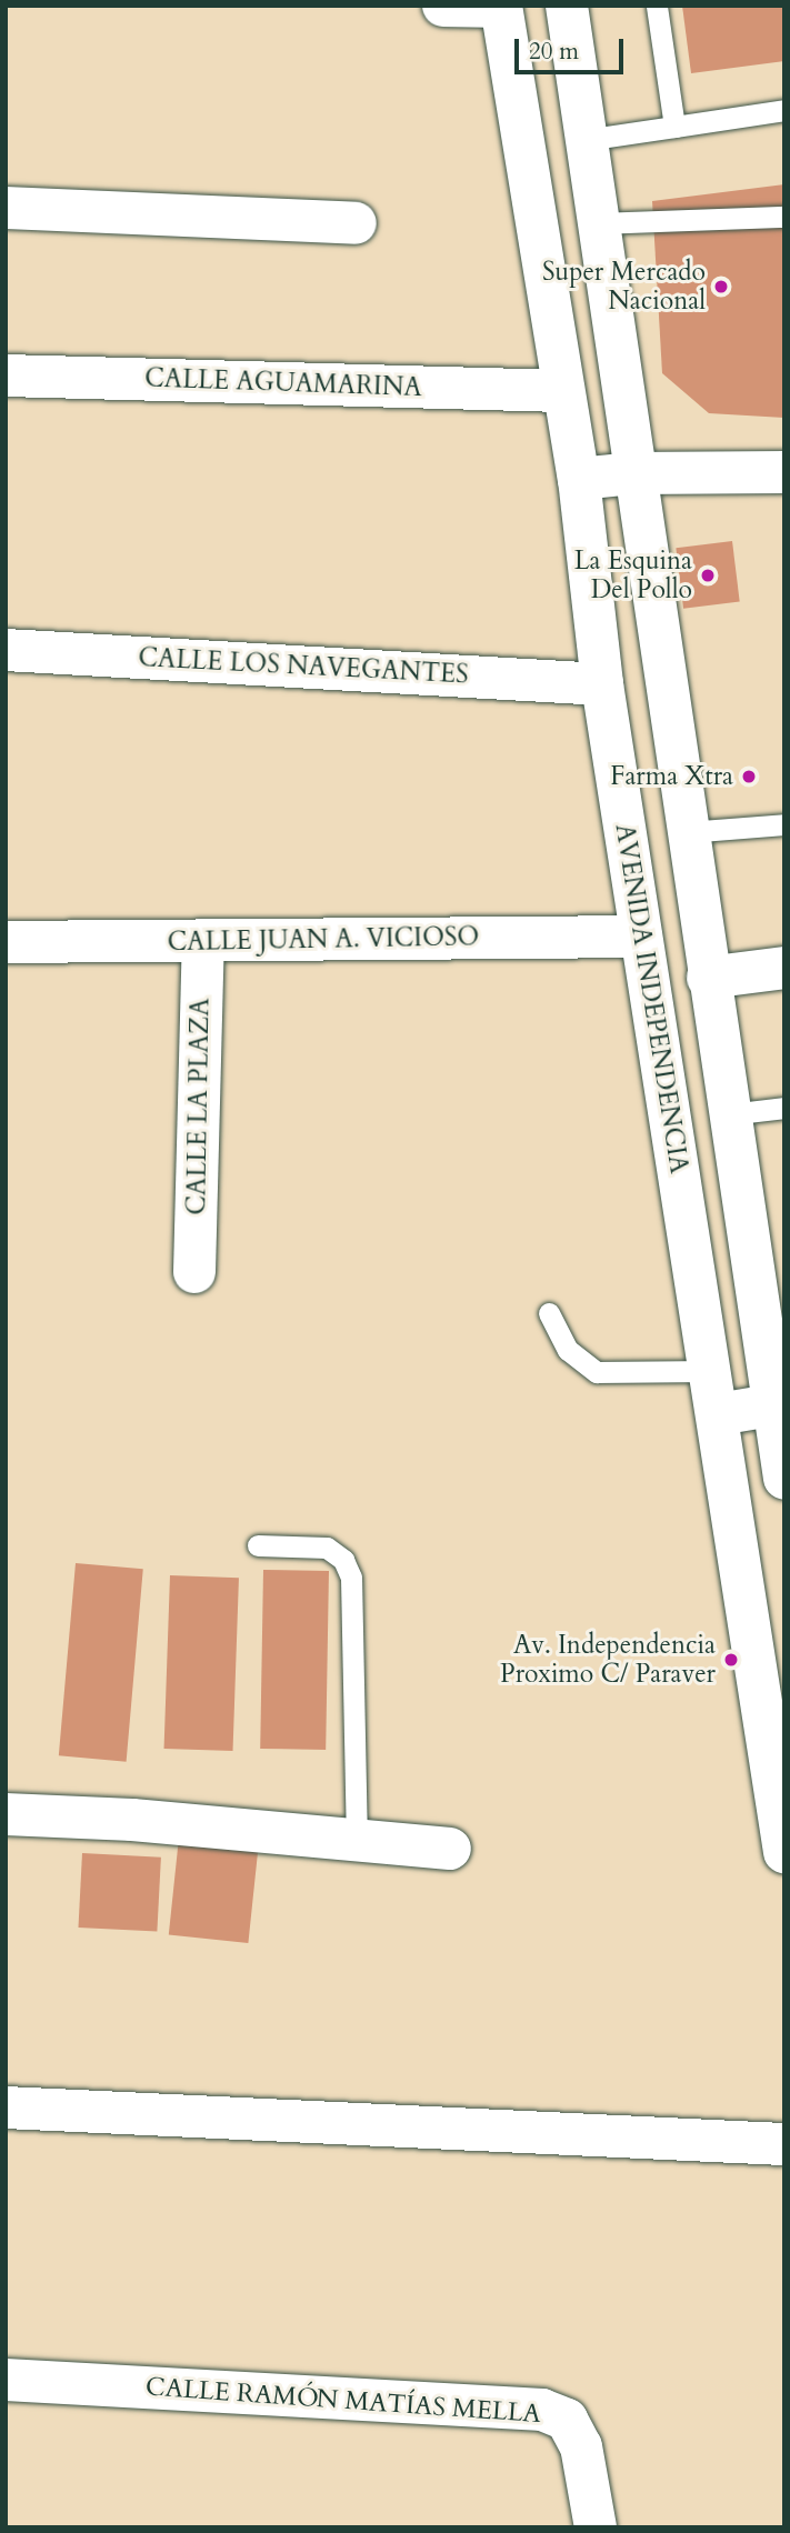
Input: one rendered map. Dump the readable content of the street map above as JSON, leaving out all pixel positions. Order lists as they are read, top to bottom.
{
  "streets": {
    "street": [
      "CALLE AGUAMARINA",
      "CALLE LOS NAVEGANTES",
      "CALLE JUAN A. VICIOSO",
      "AVENIDA INDEPENDENCIA",
      "CALLE LA PLAZA",
      "CALLE RAMÓN MATÍAS MELLA"
    ]
  },
  "crossings": [
    ["CALLE AGUAMARINA", "AVENIDA INDEPENDENCIA"],
    ["CALLE LOS NAVEGANTES", "AVENIDA INDEPENDENCIA"],
    ["CALLE JUAN A. VICIOSO", "AVENIDA INDEPENDENCIA"],
    ["CALLE JUAN A. VICIOSO", "CALLE LA PLAZA"]
  ],
  "places": [
    "Super Mercado Nacional",
    "La Esquina Del Pollo",
    "Farma Xtra",
    "Av. Independencia Proximo C/ Paraver"
  ],
  "scale_bar": "20 m"
}
